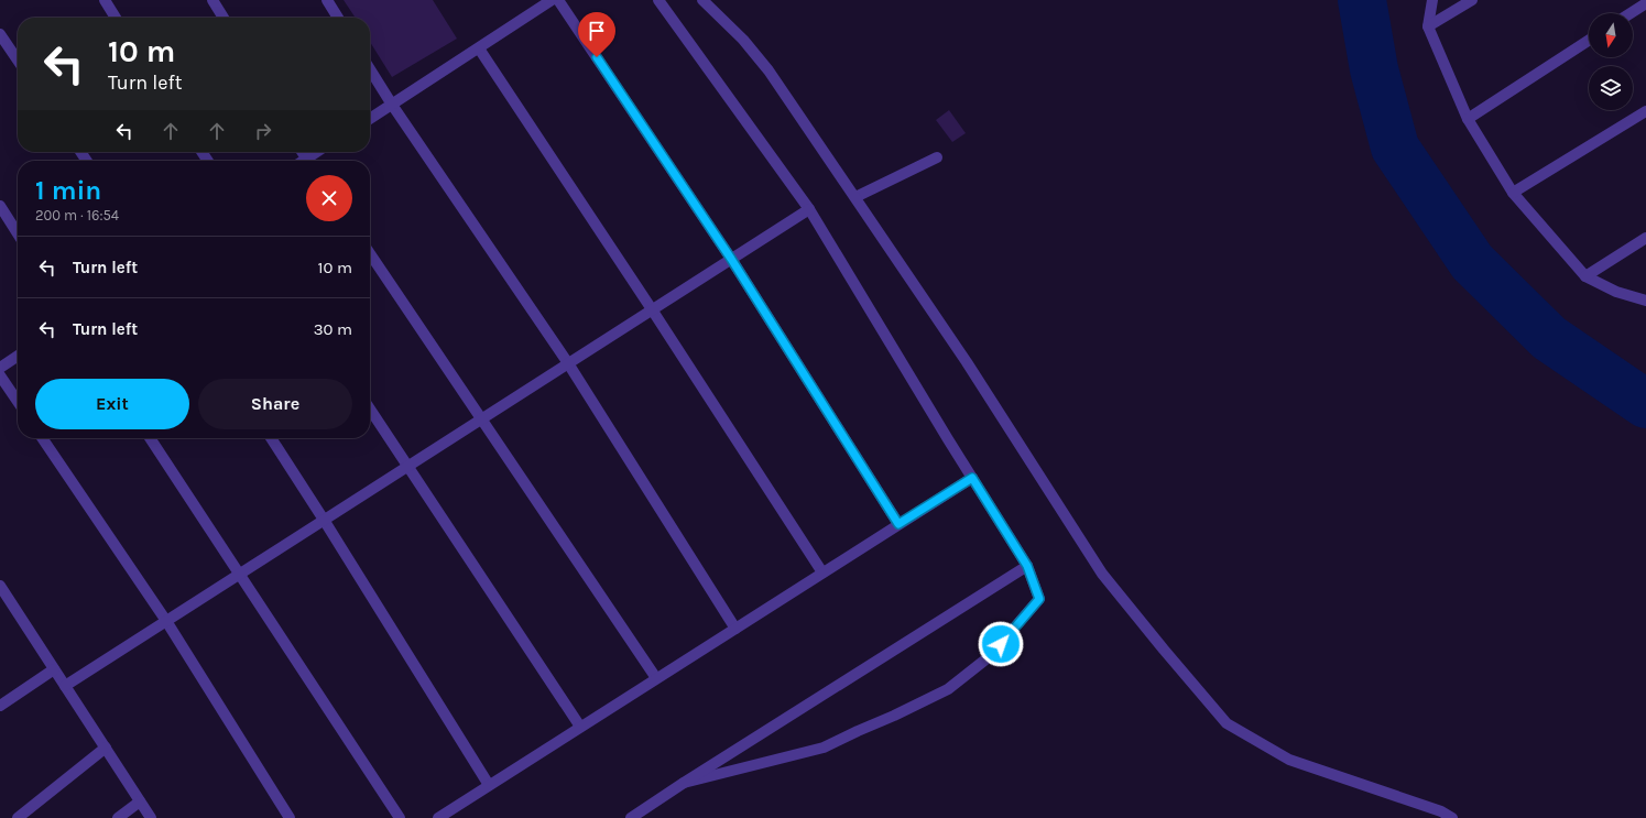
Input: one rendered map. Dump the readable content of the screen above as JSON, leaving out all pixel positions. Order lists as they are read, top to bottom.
{
  "north": "bottom",
  "page": {
    "turn": ["10 m", "Turn left"],
    "heading": ["1 min", "200 m · 16:54"],
    "list": [
      {
        "name": "Turn left",
        "value": "10 m"
      },
      {
        "name": "Turn left",
        "value": "30 m"
      }
    ],
    "buttons": ["Exit", "Share"]
  }
}
